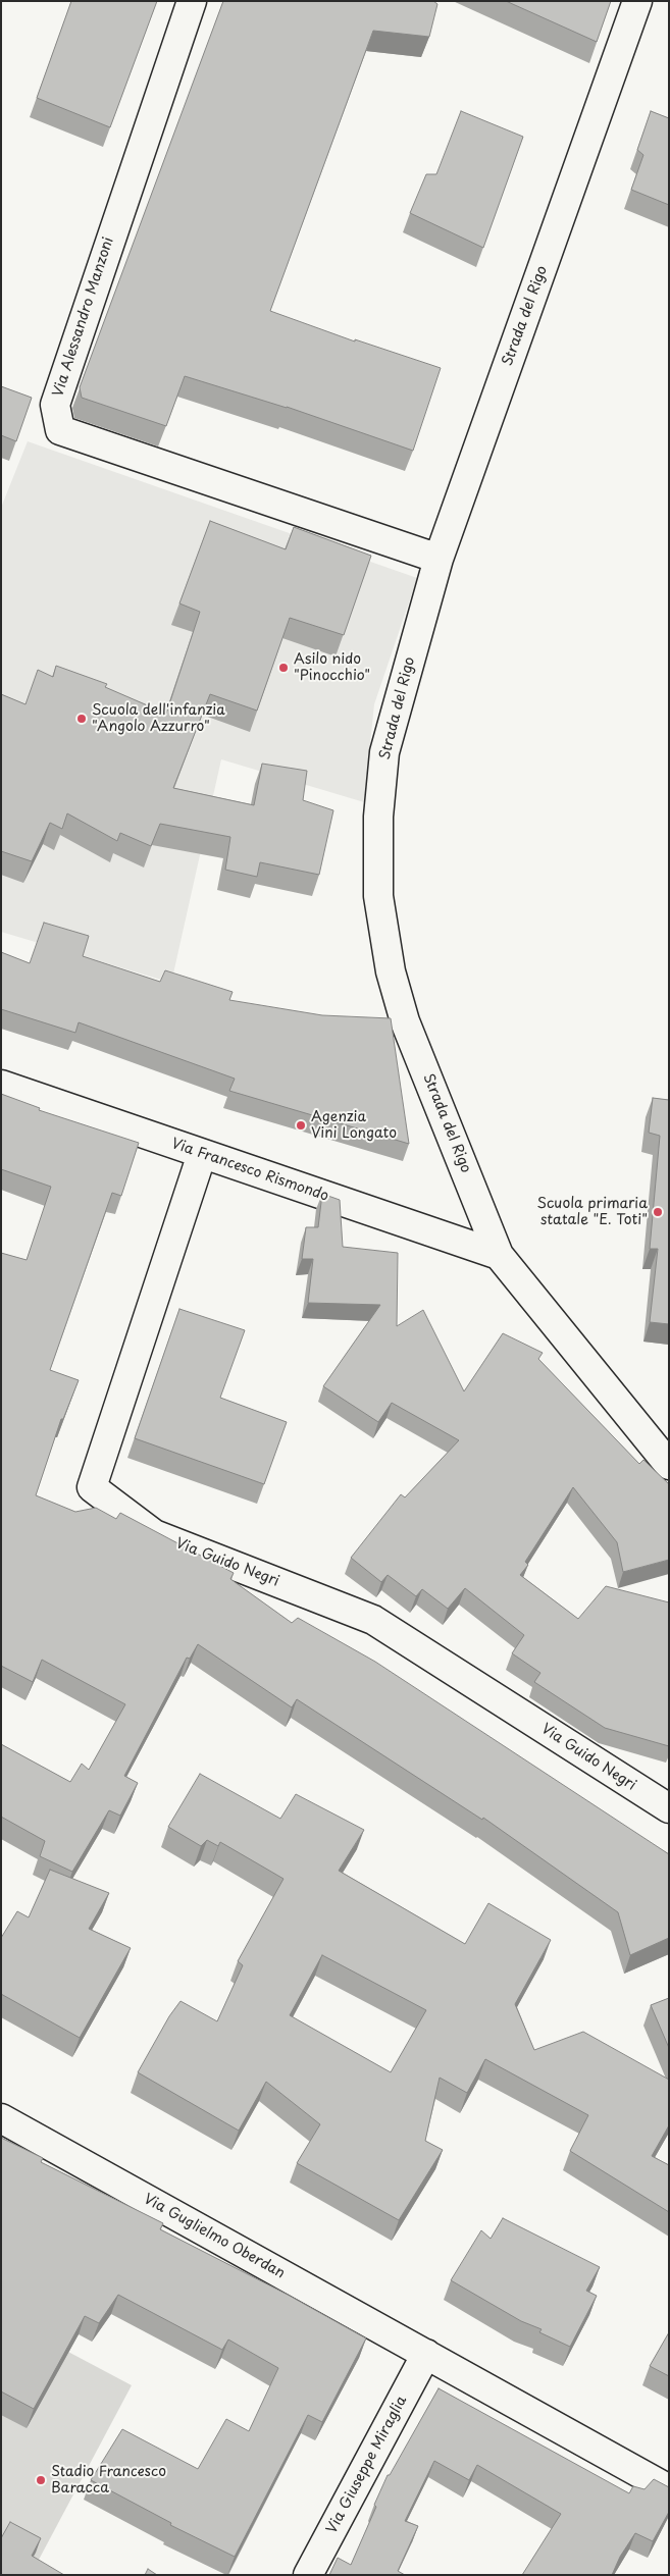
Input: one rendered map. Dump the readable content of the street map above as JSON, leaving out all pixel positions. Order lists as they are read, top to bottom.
{
  "streets": {
    "street": [
      "Strada del Rigo",
      "Via Alessandro Manzoni",
      "Via Francesco Rismondo",
      "Via Guido Negri",
      "Via Guglielmo Oberdan",
      "Via Giuseppe Miraglia"
    ]
  },
  "crossings": [
    ["Strada del Rigo", "Via Alessandro Manzoni"],
    ["Strada del Rigo", "Via Francesco Rismondo"],
    ["Via Francesco Rismondo", "Via Guido Negri"],
    ["Via Guglielmo Oberdan", "Via Giuseppe Miraglia"]
  ],
  "places": [
    "Asilo nido \"Pinocchio\"",
    "Scuola dell'infanzia \"Angolo Azzurro\"",
    "Agenzia Vini Longato",
    "Scuola primaria statale \"E. Toti\"",
    "Stadio Francesco Baracca"
  ]
}
